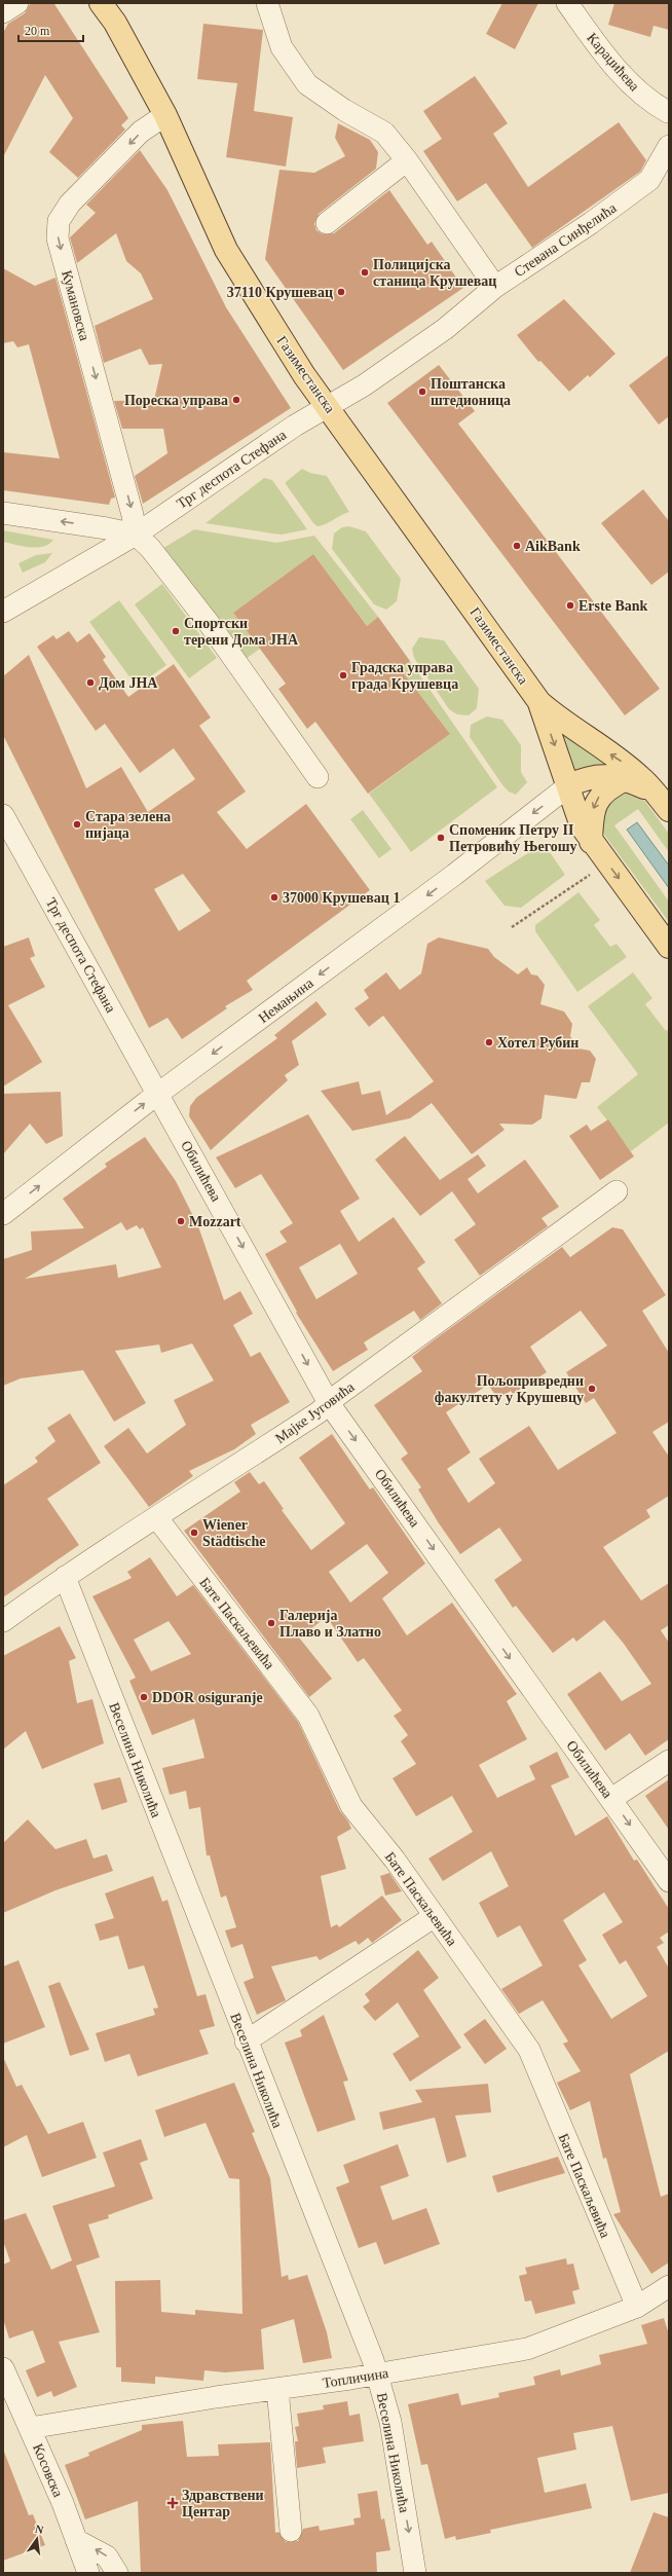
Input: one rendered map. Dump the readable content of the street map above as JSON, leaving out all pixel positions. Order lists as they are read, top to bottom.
{
  "streets": {
    "main road": ["Газиместанска"],
    "street": [
      "Караџићева",
      "Стевана Синђелића",
      "Кумановска",
      "Трг деспота Стефана",
      "Немањина",
      "Обилићева",
      "Мајке Југовића",
      "Бате Паскаљевића",
      "Веселина Николића",
      "Топличина",
      "Косовска"
    ]
  },
  "crossings": [
    ["Стевана Синђелића", "Газиместанска"],
    ["Стевана Синђелића", "Трг деспота Стефана"],
    ["Кумановска", "Газиместанска"],
    ["Кумановска", "Трг деспота Стефана"],
    ["Газиместанска", "Трг деспота Стефана"],
    ["Трг деспота Стефана", "Немањина"],
    ["Трг деспота Стефана", "Обилићева"],
    ["Немањина", "Обилићева"],
    ["Обилићева", "Мајке Југовића"],
    ["Мајке Југовића", "Бате Паскаљевића"],
    ["Мајке Југовића", "Веселина Николића"],
    ["Бате Паскаљевића", "Топличина"],
    ["Веселина Николића", "Топличина"],
    ["Топличина", "Косовска"]
  ],
  "one_way": ["Кумановска", "Обилићева"],
  "places": {
    "other": [
      "Полицијска станица Крушевац",
      "37110 Крушевац",
      "Поштанска штедионица",
      "Пореска управа",
      "AikBank",
      "Erste Bank",
      "Спортски терени Дома ЈНА",
      "Градска управа града Крушевца",
      "Дом ЈНА",
      "Стара зелена пијаца",
      "Споменик Петру II Петровићу Његошу",
      "37000 Крушевац 1",
      "Хотел Рубин",
      "Mozzart",
      "Пољопривредни факултету у Крушевцу",
      "Wiener Städtische",
      "Галерија Плаво и Златно",
      "DDOR osiguranje"
    ],
    "health": ["Здравствени Центар"]
  },
  "scale_bar": "20 m",
  "north": "top"
}
